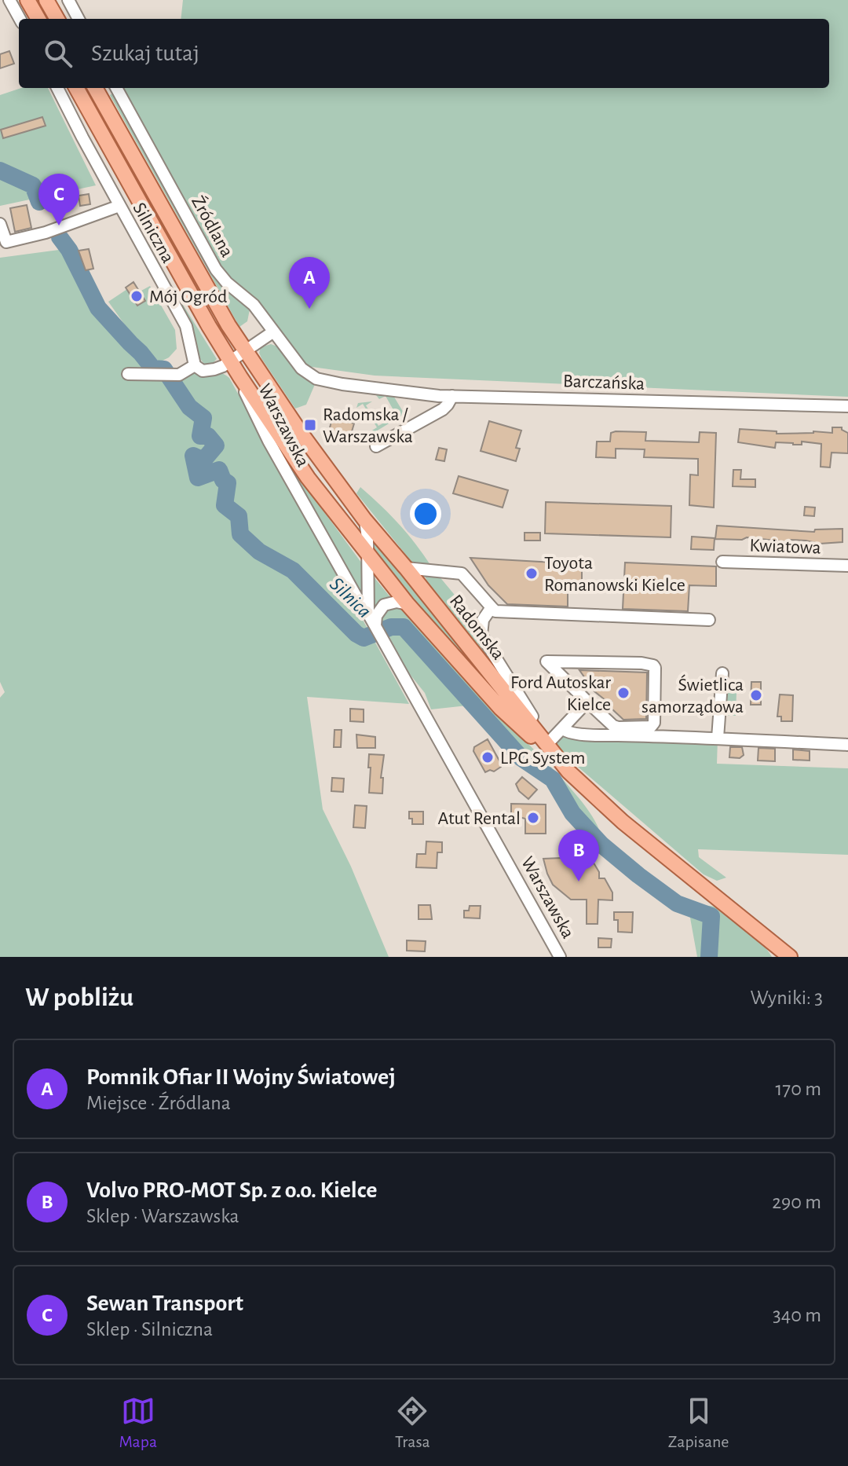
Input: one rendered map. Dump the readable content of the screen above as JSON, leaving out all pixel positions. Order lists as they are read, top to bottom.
{
  "streets": {
    "main road": ["Warszawska", "Radomska"],
    "street": [
      "Źródlana",
      "Silniczna",
      "Barczańska",
      "Kwiatowa"
    ]
  },
  "crossings": [
    ["Źródlana", "Barczańska"],
    ["Warszawska", "Radomska"]
  ],
  "water": ["Silnica"],
  "places": {
    "other": [
      "Mój Ogród",
      "Toyota Romanowski Kielce",
      "Ford Autoskar Kielce",
      "Świetlica samorządowa",
      "LPG System",
      "Atut Rental"
    ],
    "transit": ["Radomska / Warszawska"]
  },
  "page": {
    "search": "Szukaj tutaj",
    "pins": ["C", "A", "B"],
    "heading": ["W pobliżu", "Wyniki: 3"],
    "list": [
      {
        "mark": "A",
        "name": "Pomnik Ofiar II Wojny Światowej",
        "note": "Miejsce · Źródlana",
        "value": "170 m"
      },
      {
        "mark": "B",
        "name": "Volvo PRO-MOT Sp. z o.o. Kielce",
        "note": "Sklep · Warszawska",
        "value": "290 m"
      },
      {
        "mark": "C",
        "name": "Sewan Transport",
        "note": "Sklep · Silniczna",
        "value": "340 m"
      }
    ],
    "nav": ["Mapa", "Trasa", "Zapisane"]
  }
}
